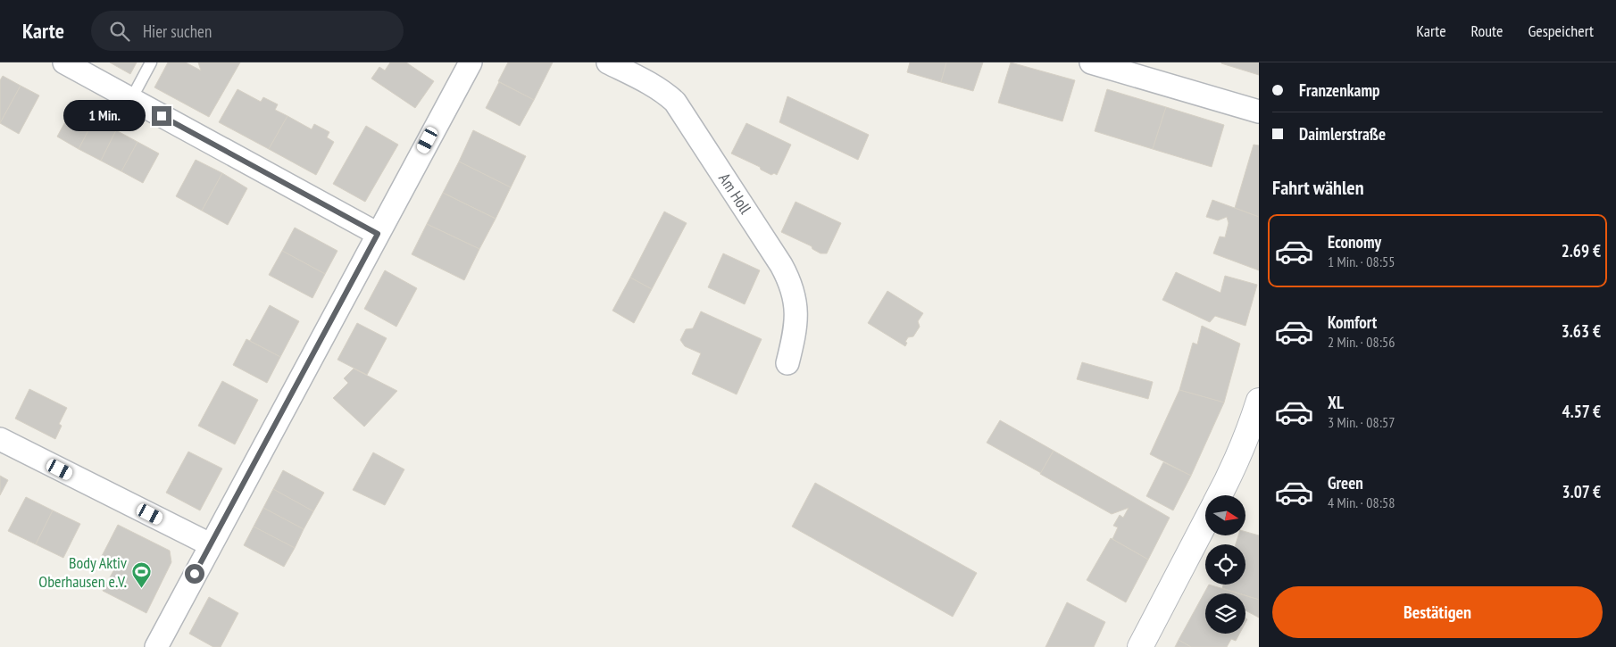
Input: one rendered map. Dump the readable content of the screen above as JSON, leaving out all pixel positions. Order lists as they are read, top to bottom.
{
  "streets": {
    "street": ["Am Holl"]
  },
  "places": {
    "sports": ["Body Aktiv Oberhausen e.V."]
  },
  "north": "right",
  "page": {
    "header": "Karte",
    "search": "Hier suchen",
    "nav": ["Karte", "Route", "Gespeichert"],
    "banner": ["Franzenkamp", "Daimlerstraße"],
    "bubble": "1 Min.",
    "heading": "Fahrt wählen",
    "list": [
      {
        "name": "Economy",
        "note": "1 Min. · 08:55",
        "value": "2.69 €"
      },
      {
        "name": "Komfort",
        "note": "2 Min. · 08:56",
        "value": "3.63 €"
      },
      {
        "name": "XL",
        "note": "3 Min. · 08:57",
        "value": "4.57 €"
      },
      {
        "name": "Green",
        "note": "4 Min. · 08:58",
        "value": "3.07 €"
      }
    ],
    "buttons": "Bestätigen"
  }
}
